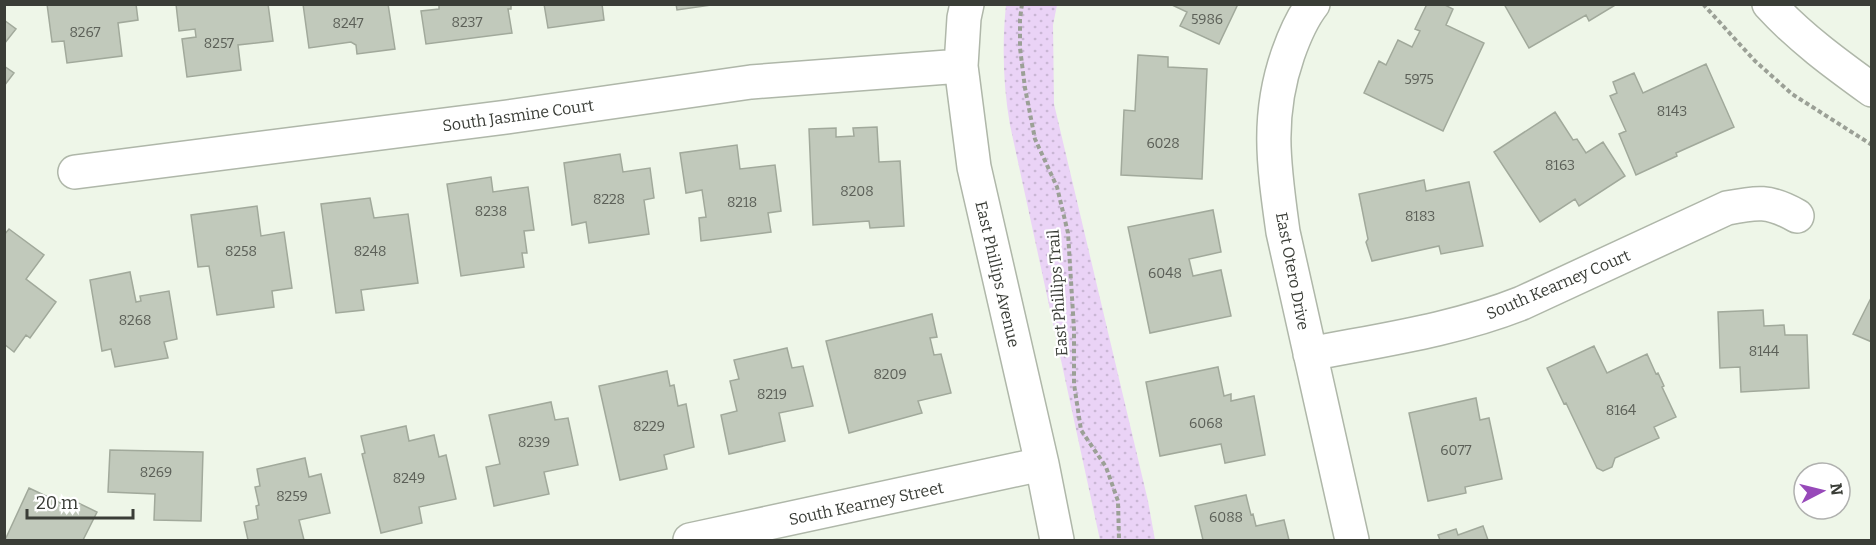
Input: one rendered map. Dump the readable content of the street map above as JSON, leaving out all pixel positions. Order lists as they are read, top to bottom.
{
  "streets": {
    "street": [
      "South Jasmine Court",
      "East Otero Drive",
      "East Phillips Avenue",
      "South Kearney Court",
      "South Kearney Street"
    ],
    "path": ["East Phillips Trail"]
  },
  "crossings": [
    ["South Jasmine Court", "East Phillips Avenue"],
    ["East Otero Drive", "South Kearney Court"],
    ["East Phillips Avenue", "South Kearney Street"]
  ],
  "house_numbers": [
    "5986",
    "8237",
    "8247",
    "8267",
    "8257",
    "5975",
    "8143",
    "6028",
    "8163",
    "8208",
    "8228",
    "8218",
    "8238",
    "8183",
    "8258",
    "8248",
    "6048",
    "8268",
    "8144",
    "8209",
    "8219",
    "8164",
    "6068",
    "8229",
    "8239",
    "6077",
    "8269",
    "8249",
    "8259",
    "6088"
  ],
  "scale_bar": "20 m",
  "north": "right"
}
